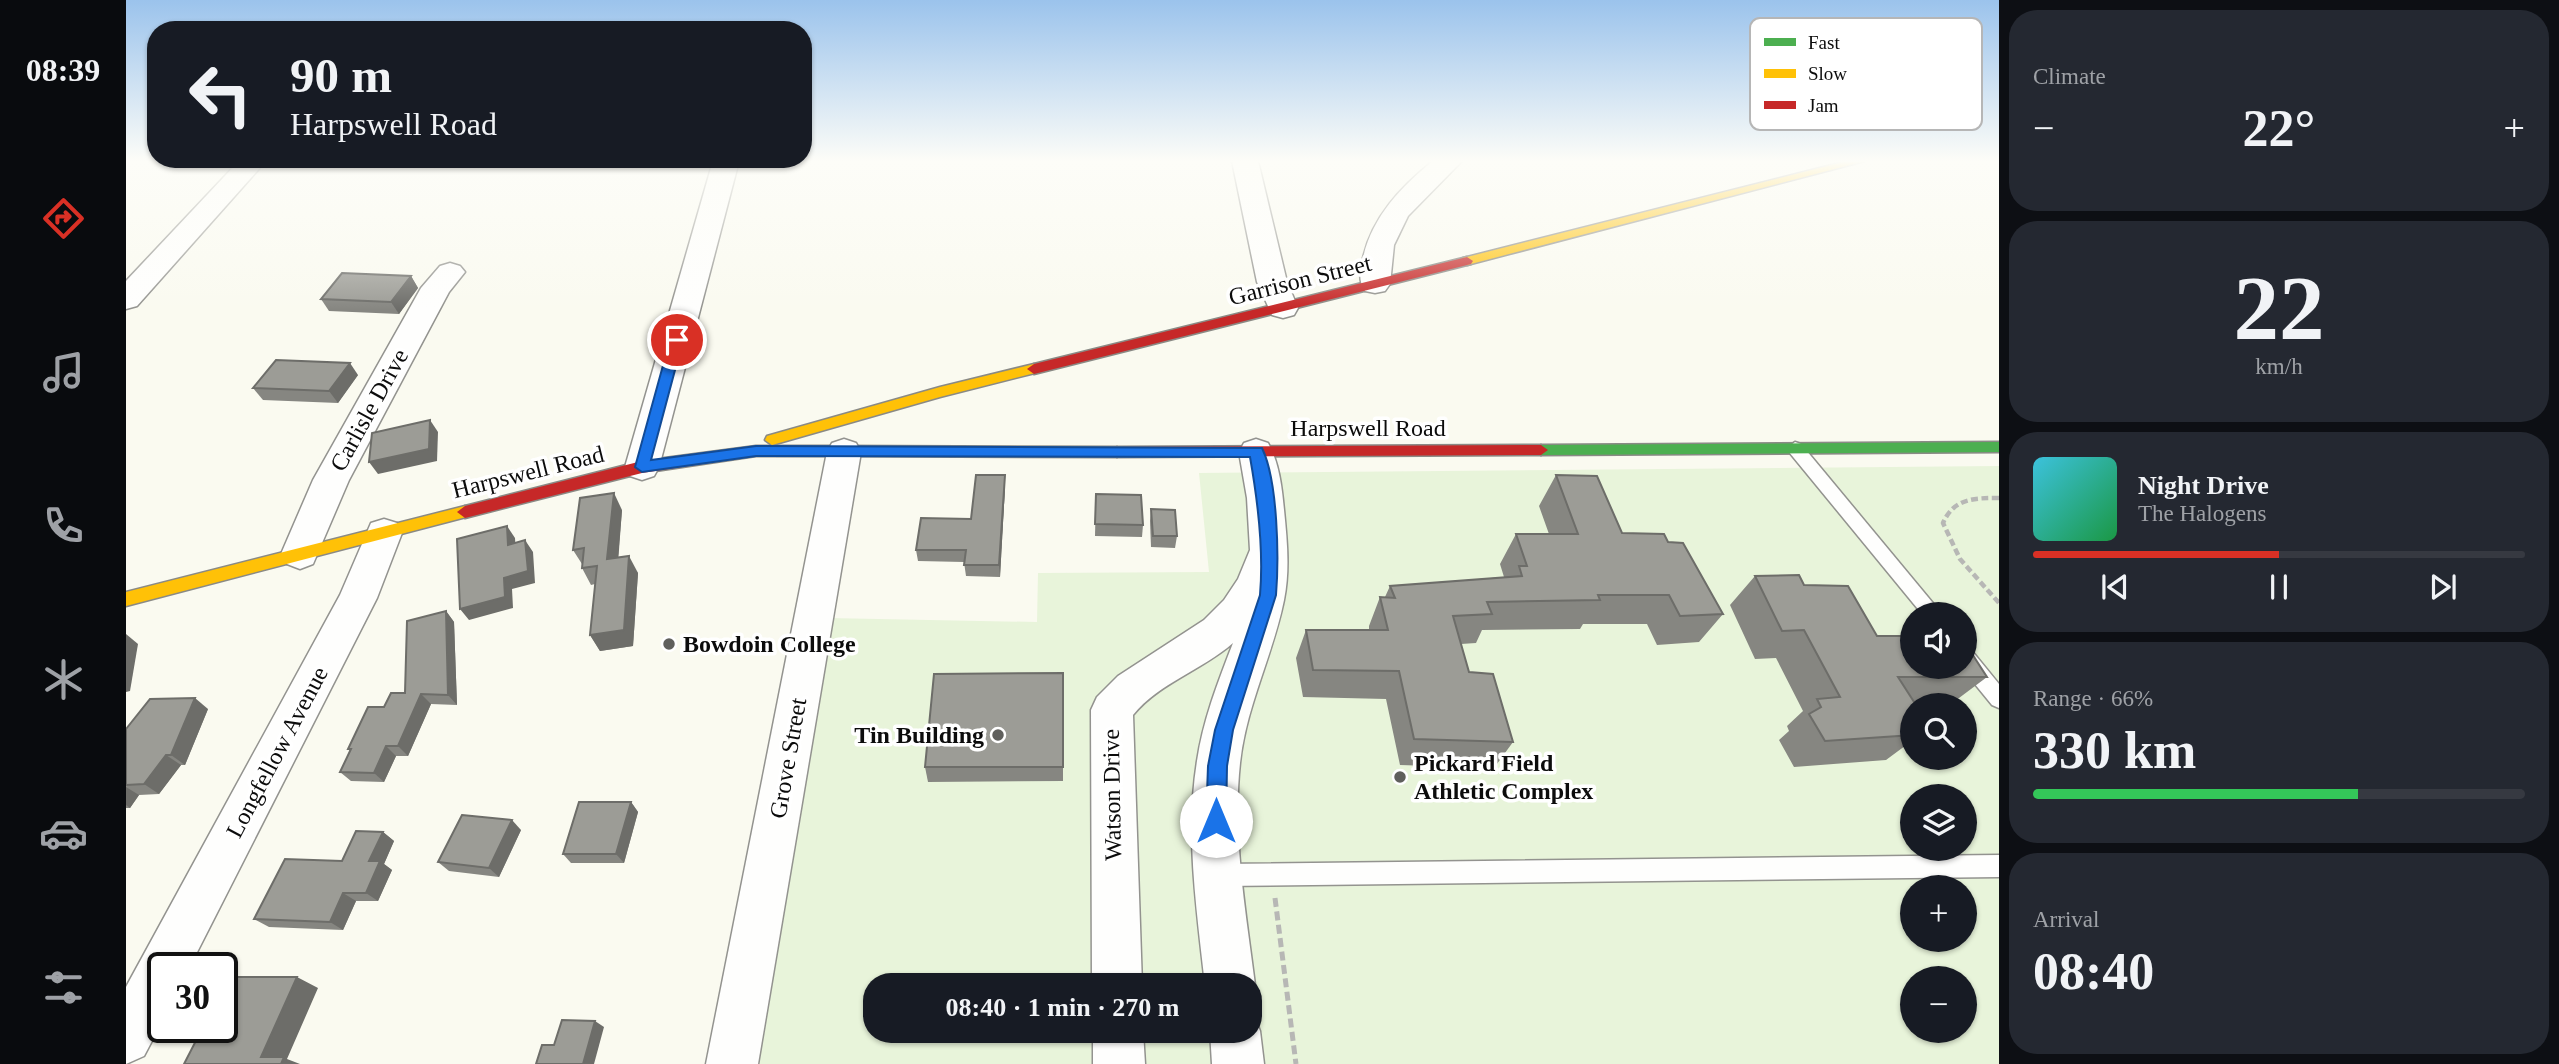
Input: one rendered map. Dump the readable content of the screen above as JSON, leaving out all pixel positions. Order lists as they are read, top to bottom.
{
  "streets": {
    "main road": ["Garrison Street", "Harpswell Road"],
    "street": [
      "Carlisle Drive",
      "Longfellow Avenue",
      "Grove Street",
      "Watson Drive"
    ]
  },
  "crossings": [
    ["Garrison Street", "Harpswell Road"],
    ["Carlisle Drive", "Harpswell Road"],
    ["Harpswell Road", "Longfellow Avenue"],
    ["Harpswell Road", "Grove Street"],
    ["Harpswell Road", "Watson Drive"]
  ],
  "places": ["Bowdoin College", "Tin Building", "Pickard Field Athletic Complex"],
  "legend": ["Fast", "Slow", "Jam"],
  "page": {
    "tabs": "08:39",
    "tile": [
      "Climate",
      ["22", "km/h"],
      ["Range · 66%", "330 km"],
      ["Arrival", "08:40"]
    ],
    "turn": ["90 m", "Harpswell Road"],
    "heat": ["−", "22°", "+"],
    "song": ["Night Drive", "The Halogens"],
    "map_buttons": ["+", "−"],
    "limit": "30",
    "trip": "08:40 · 1 min · 270 m"
  }
}
